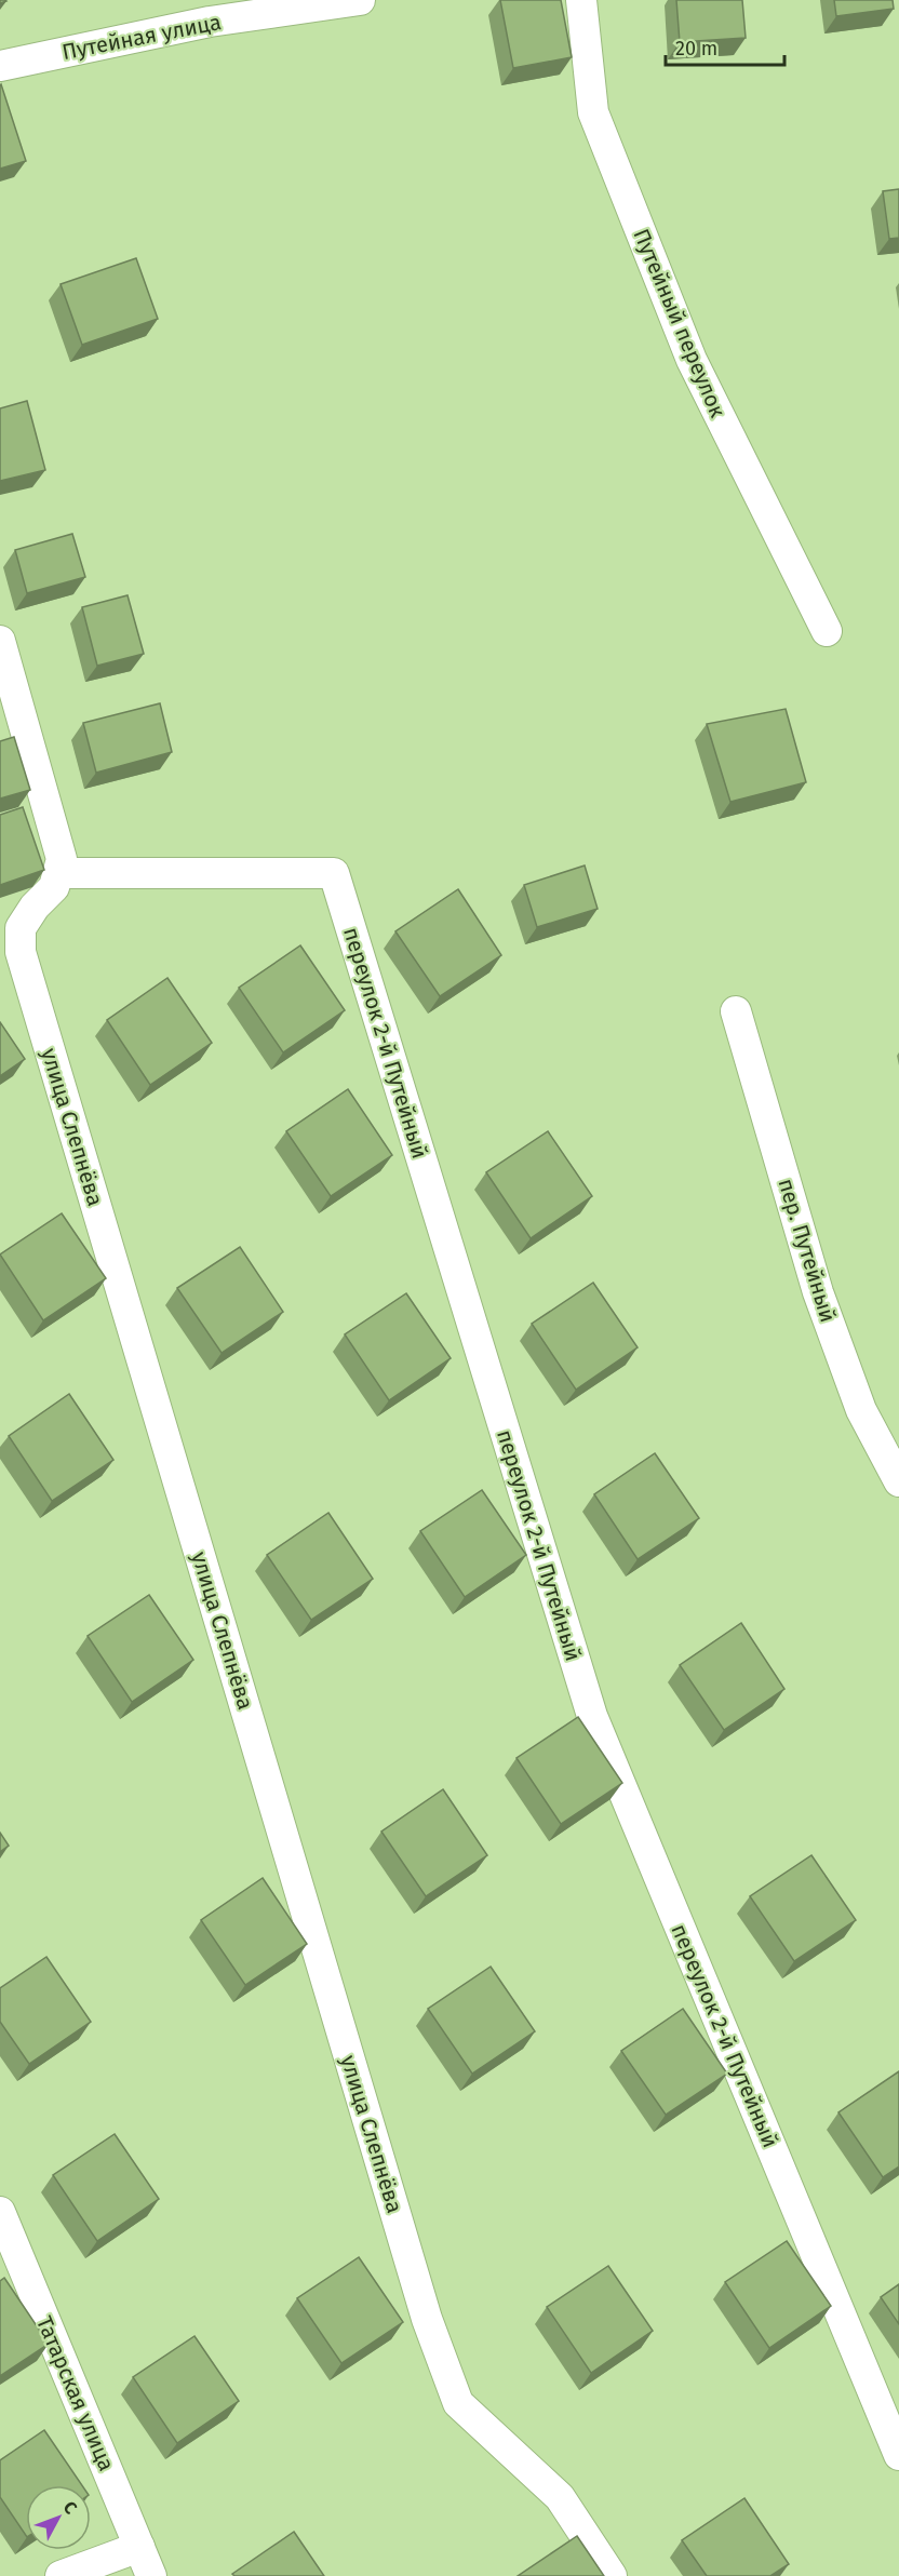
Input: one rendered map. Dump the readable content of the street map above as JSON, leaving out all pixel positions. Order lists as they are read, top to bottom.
{
  "streets": {
    "street": [
      "Путейная улица",
      "Путейный переулок",
      "переулок 2-й Путейный",
      "улица Слепнёва",
      "пер. Путейный",
      "Татарская улица"
    ]
  },
  "crossings": [
    ["переулок 2-й Путейный", "улица Слепнёва"]
  ],
  "scale_bar": "20 m",
  "north": "top right"
}
